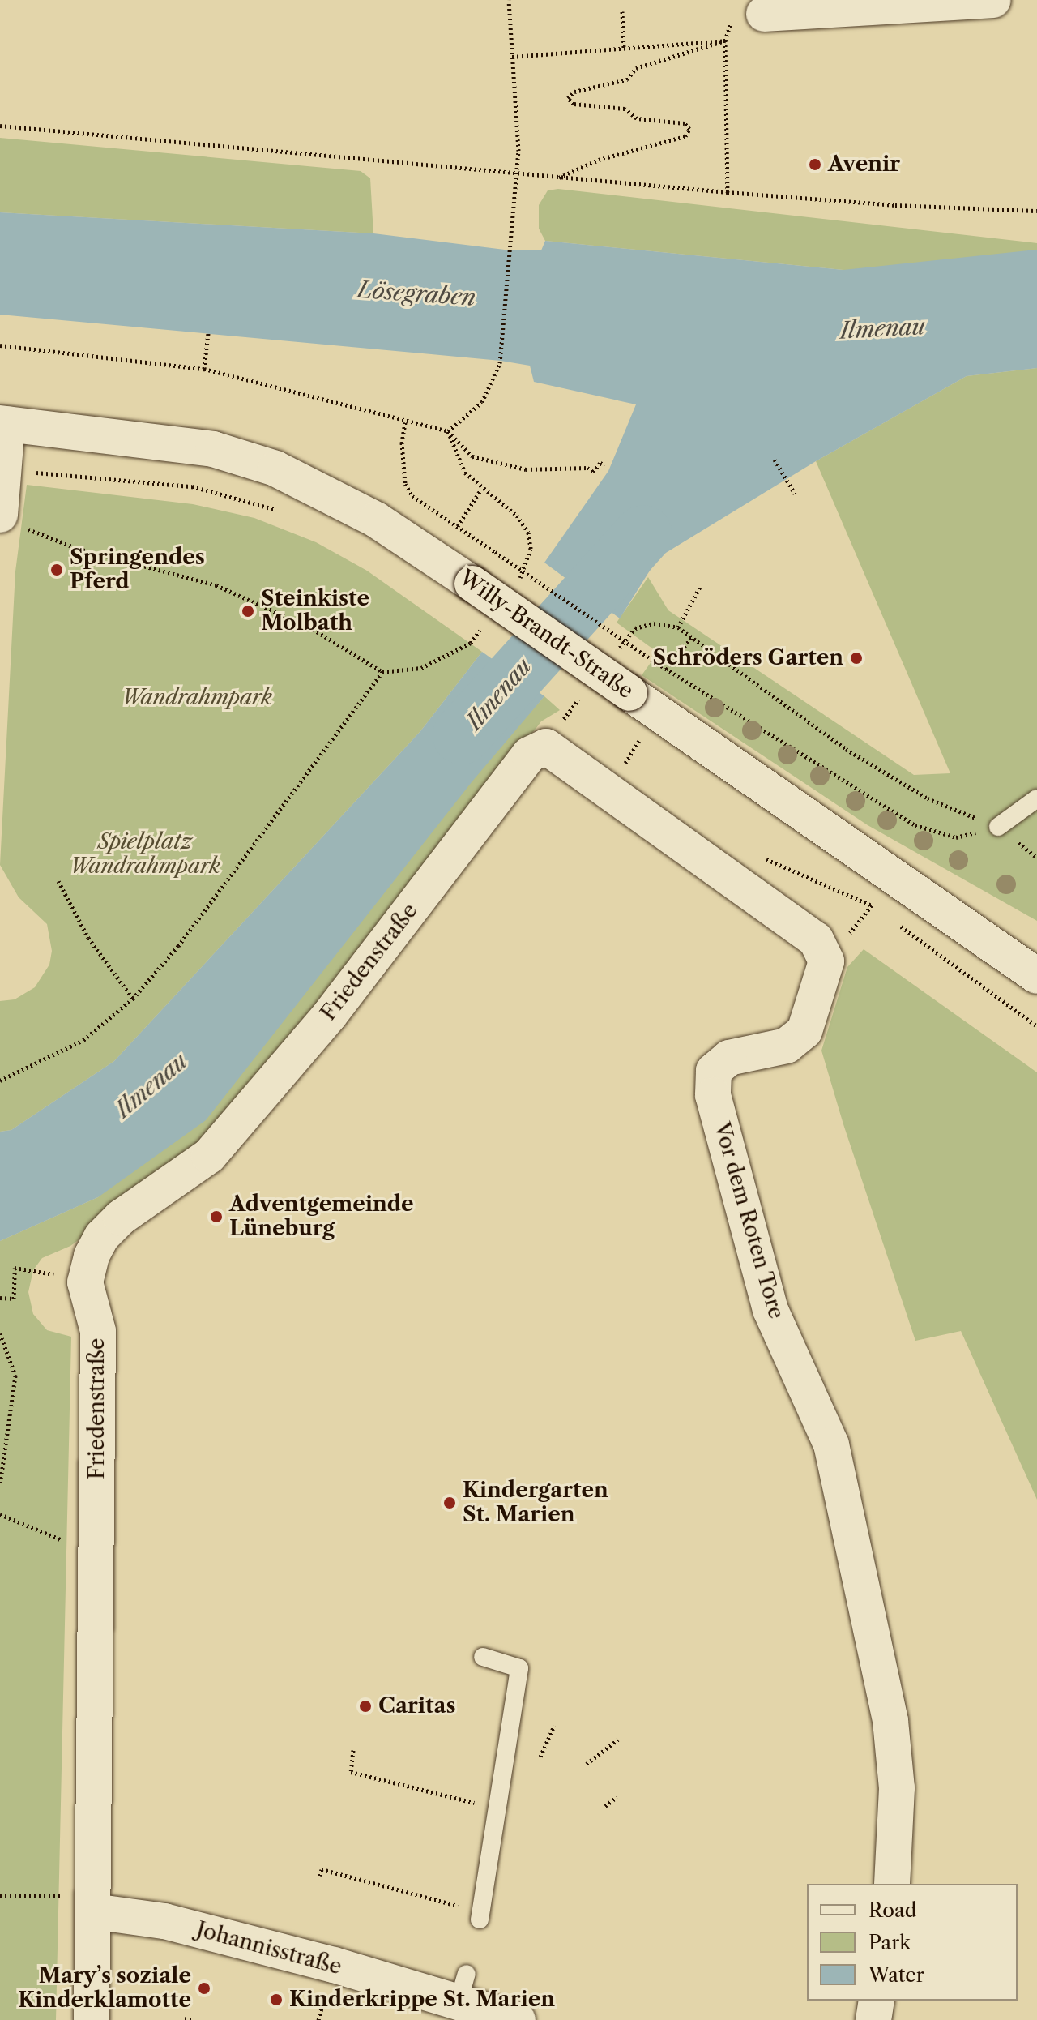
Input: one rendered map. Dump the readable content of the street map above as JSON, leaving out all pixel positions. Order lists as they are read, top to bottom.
{
  "streets": {
    "street": [
      "Willy-Brandt-Straße",
      "Friedenstraße",
      "Vor dem Roten Tore",
      "Johannisstraße"
    ]
  },
  "crossings": [
    ["Friedenstraße", "Vor dem Roten Tore"],
    ["Friedenstraße", "Johannisstraße"]
  ],
  "water": ["Lösegraben", "Ilmenau"],
  "parks": ["Wandrahmpark", "Spielplatz Wandrahmpark"],
  "places": [
    "Avenir",
    "Springendes Pferd",
    "Steinkiste Molbath",
    "Schröders Garten",
    "Adventgemeinde Lüneburg",
    "Kindergarten St. Marien",
    "Caritas",
    "Mary’s soziale Kinderklamotte",
    "Kinderkrippe St. Marien"
  ],
  "legend": ["Road", "Park", "Water"]
}
